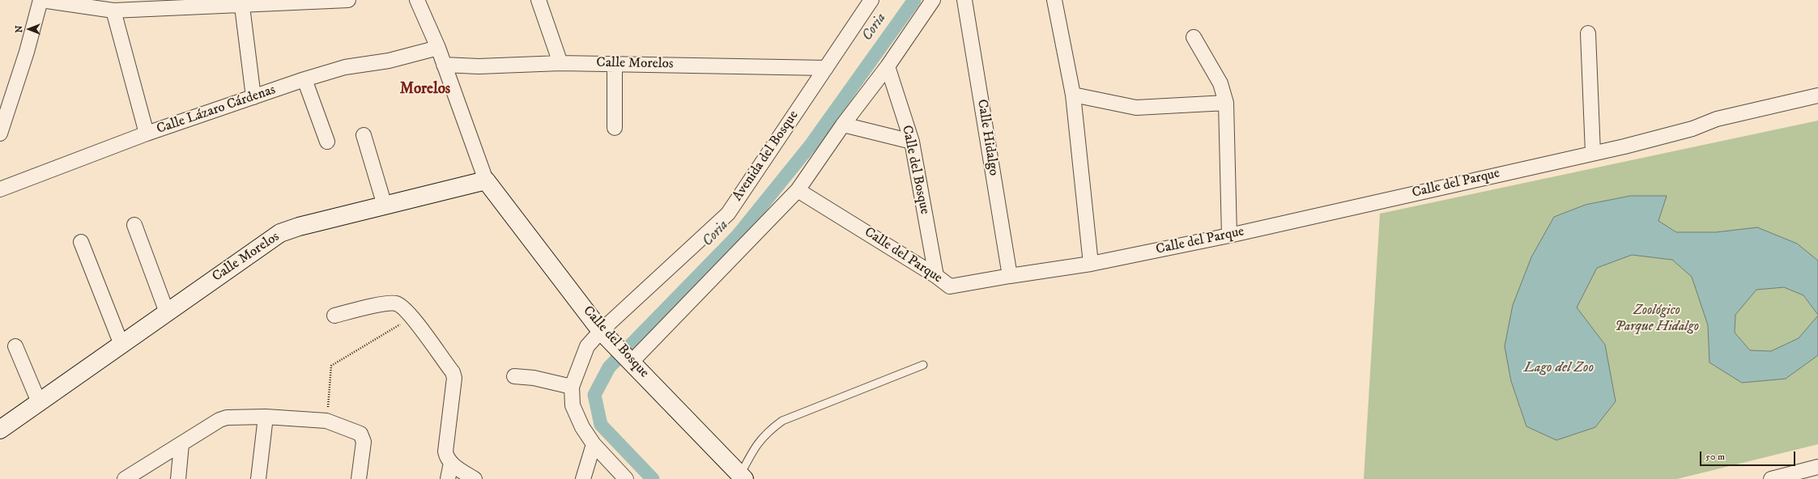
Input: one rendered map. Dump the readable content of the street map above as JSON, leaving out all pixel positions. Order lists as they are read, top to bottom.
{
  "streets": {
    "street": [
      "Calle Morelos",
      "Calle Lázaro Cárdenas",
      "Calle Hidalgo",
      "Avenida del Bosque",
      "Calle del Bosque",
      "Calle del Parque"
    ]
  },
  "crossings": [
    ["Calle Morelos", "Avenida del Bosque"],
    ["Calle Morelos", "Calle del Bosque"],
    ["Calle Hidalgo", "Calle del Parque"],
    ["Avenida del Bosque", "Calle del Bosque"],
    ["Calle del Bosque", "Calle del Parque"]
  ],
  "districts": ["Morelos"],
  "water": ["Coria", "Lago del Zoo"],
  "parks": ["Zoológico Parque Hidalgo"],
  "scale_bar": "50 m",
  "north": "left"
}
